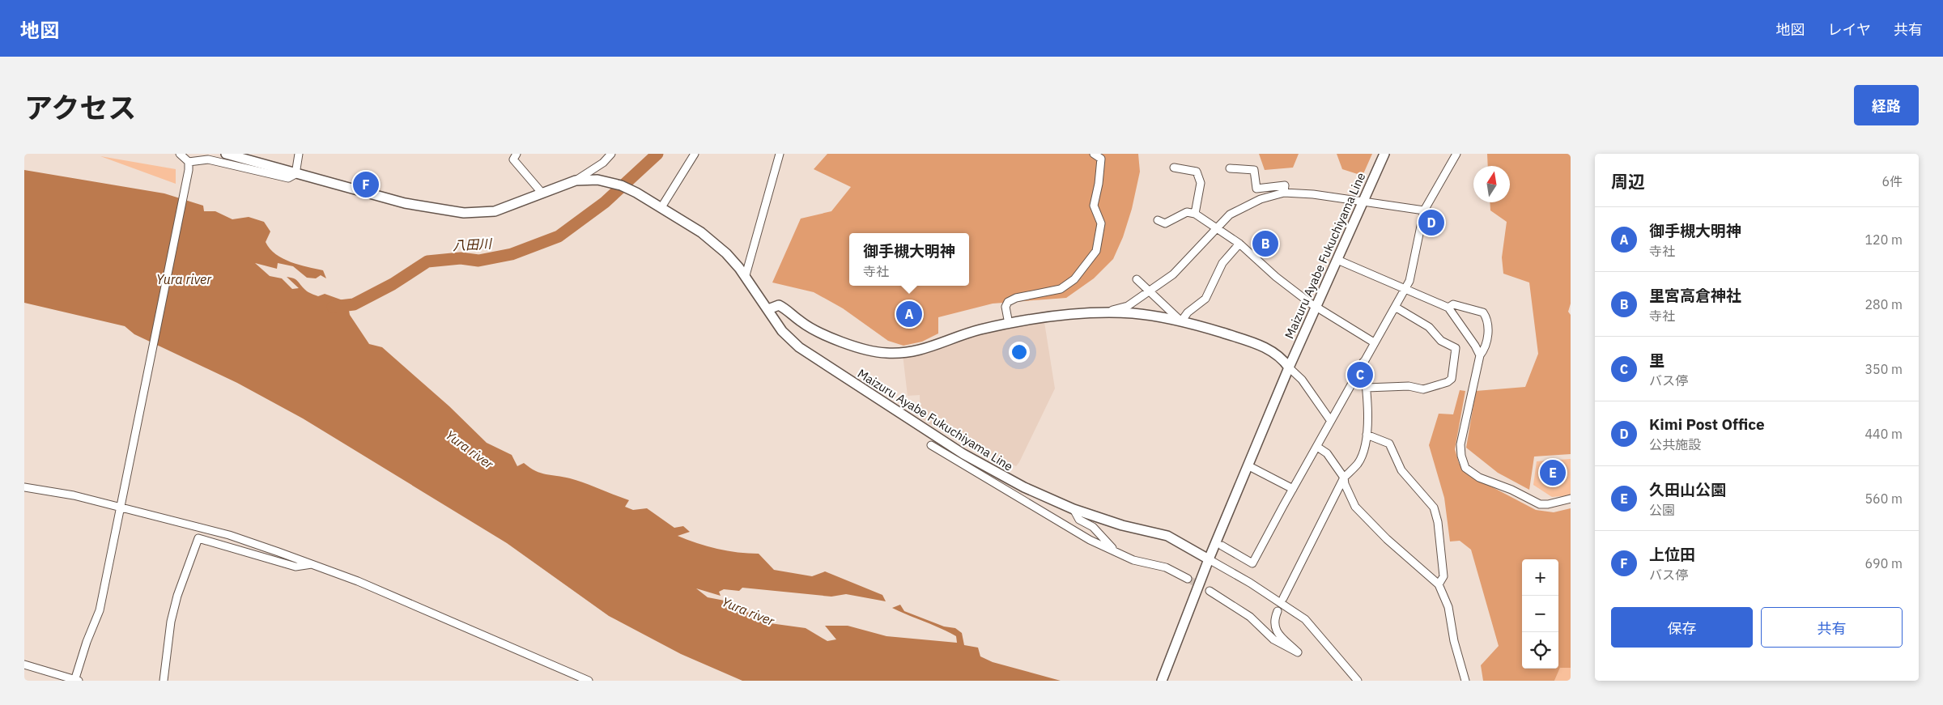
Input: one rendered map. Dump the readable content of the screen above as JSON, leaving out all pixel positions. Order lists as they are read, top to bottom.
{
  "streets": {
    "main road": ["Maizuru Ayabe Fukuchiyama Line"]
  },
  "water": ["八田川", "Yura river"],
  "north": "top",
  "page": {
    "header": "地図",
    "nav": ["地図", "レイヤ", "共有"],
    "title": "アクセス",
    "buttons": [
      "経路",
      ["保存", "共有"]
    ],
    "heading": ["周辺", "6件"],
    "pins": [
      "F",
      "D",
      "B",
      "A",
      "C",
      "E"
    ],
    "list": [
      {
        "mark": "A",
        "name": "御手槻大明神",
        "note": "寺社",
        "value": "120 m"
      },
      {
        "mark": "B",
        "name": "里宮高倉神社",
        "note": "寺社",
        "value": "280 m"
      },
      {
        "mark": "C",
        "name": "里",
        "note": "バス停",
        "value": "350 m"
      },
      {
        "mark": "D",
        "name": "Kimi Post Office",
        "note": "公共施設",
        "value": "440 m"
      },
      {
        "mark": "E",
        "name": "久田山公園",
        "note": "公園",
        "value": "560 m"
      },
      {
        "mark": "F",
        "name": "上位田",
        "note": "バス停",
        "value": "690 m"
      }
    ],
    "popup": ["御手槻大明神", "寺社"],
    "map_buttons": ["+", "−"]
  }
}
